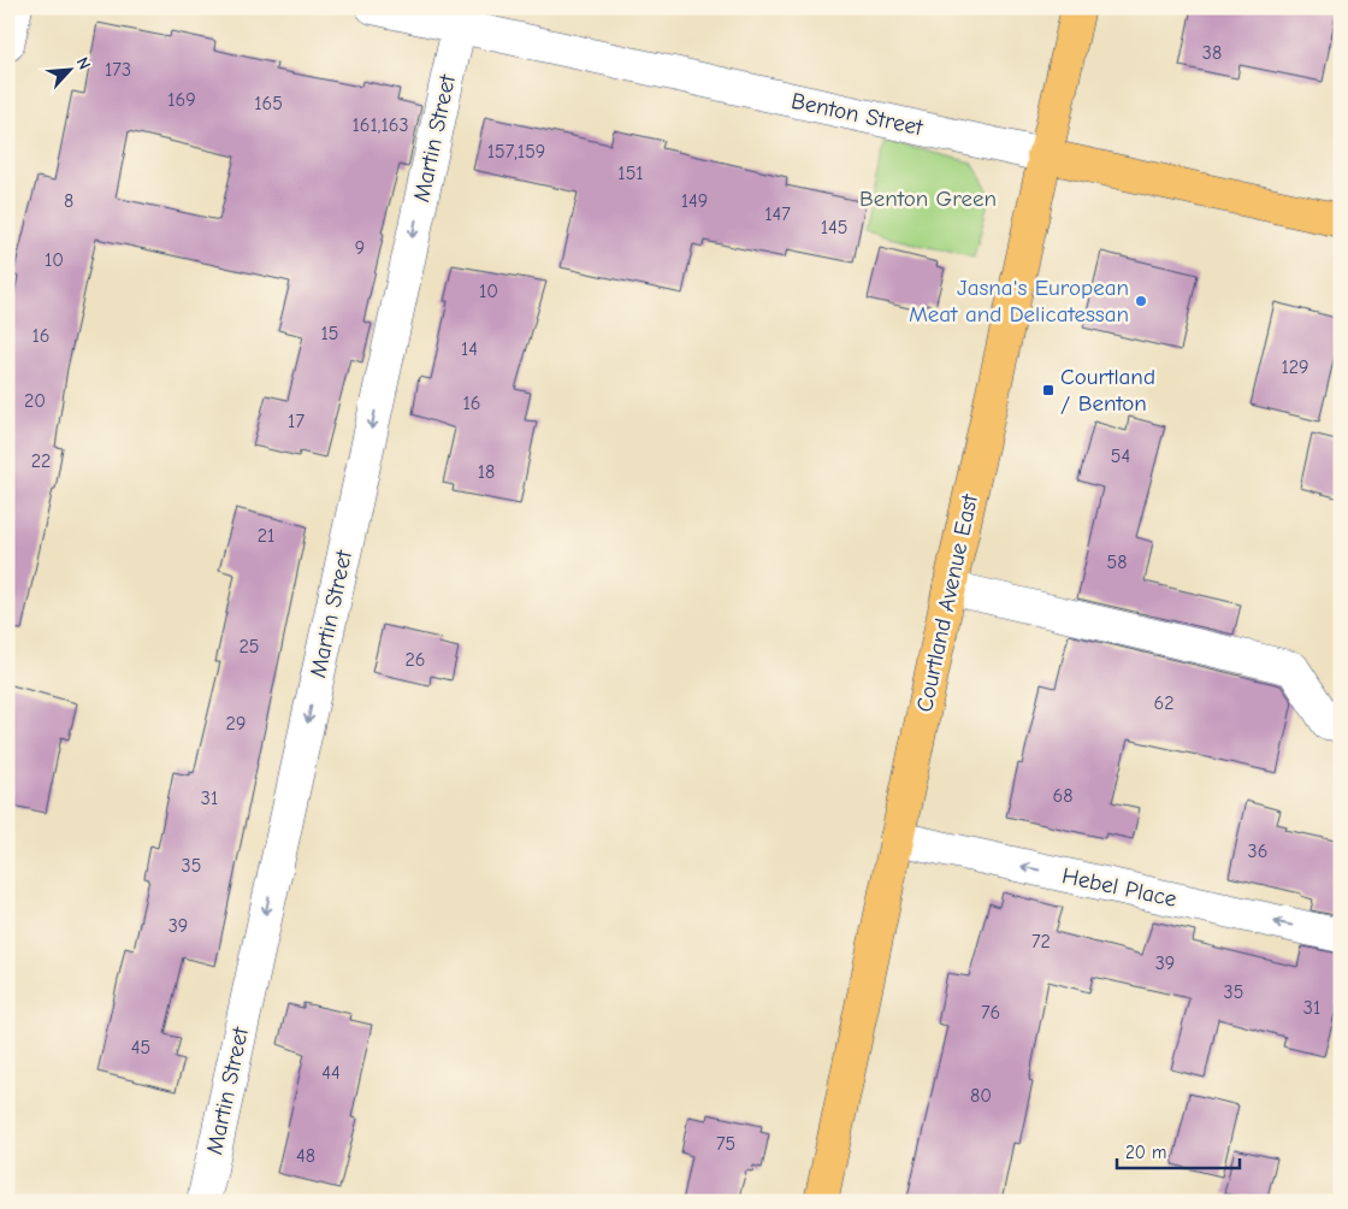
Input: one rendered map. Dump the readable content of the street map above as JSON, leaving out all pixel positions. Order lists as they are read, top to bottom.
{
  "streets": {
    "main road": ["Benton Street", "Courtland Avenue East"],
    "street": ["Martin Street", "Hebel Place"]
  },
  "crossings": [
    ["Benton Street", "Martin Street"],
    ["Benton Street", "Courtland Avenue East"],
    ["Courtland Avenue East", "Hebel Place"]
  ],
  "one_way": ["Martin Street"],
  "parks": ["Benton Green"],
  "places": {
    "other": ["Jasna's European Meat and Delicatessan"],
    "transit": ["Courtland / Benton"]
  },
  "house_numbers": [
    "38",
    "173",
    "169",
    "165",
    "161,163",
    "157,159",
    "151",
    "8",
    "149",
    "147",
    "145",
    "9",
    "10",
    "10",
    "15",
    "16",
    "14",
    "129",
    "20",
    "16",
    "17",
    "54",
    "22",
    "18",
    "21",
    "58",
    "25",
    "26",
    "62",
    "29",
    "68",
    "31",
    "36",
    "35",
    "39",
    "72",
    "39",
    "35",
    "31",
    "76",
    "45",
    "44",
    "80",
    "75",
    "48"
  ],
  "scale_bar": "20 m",
  "north": "top right"
}
